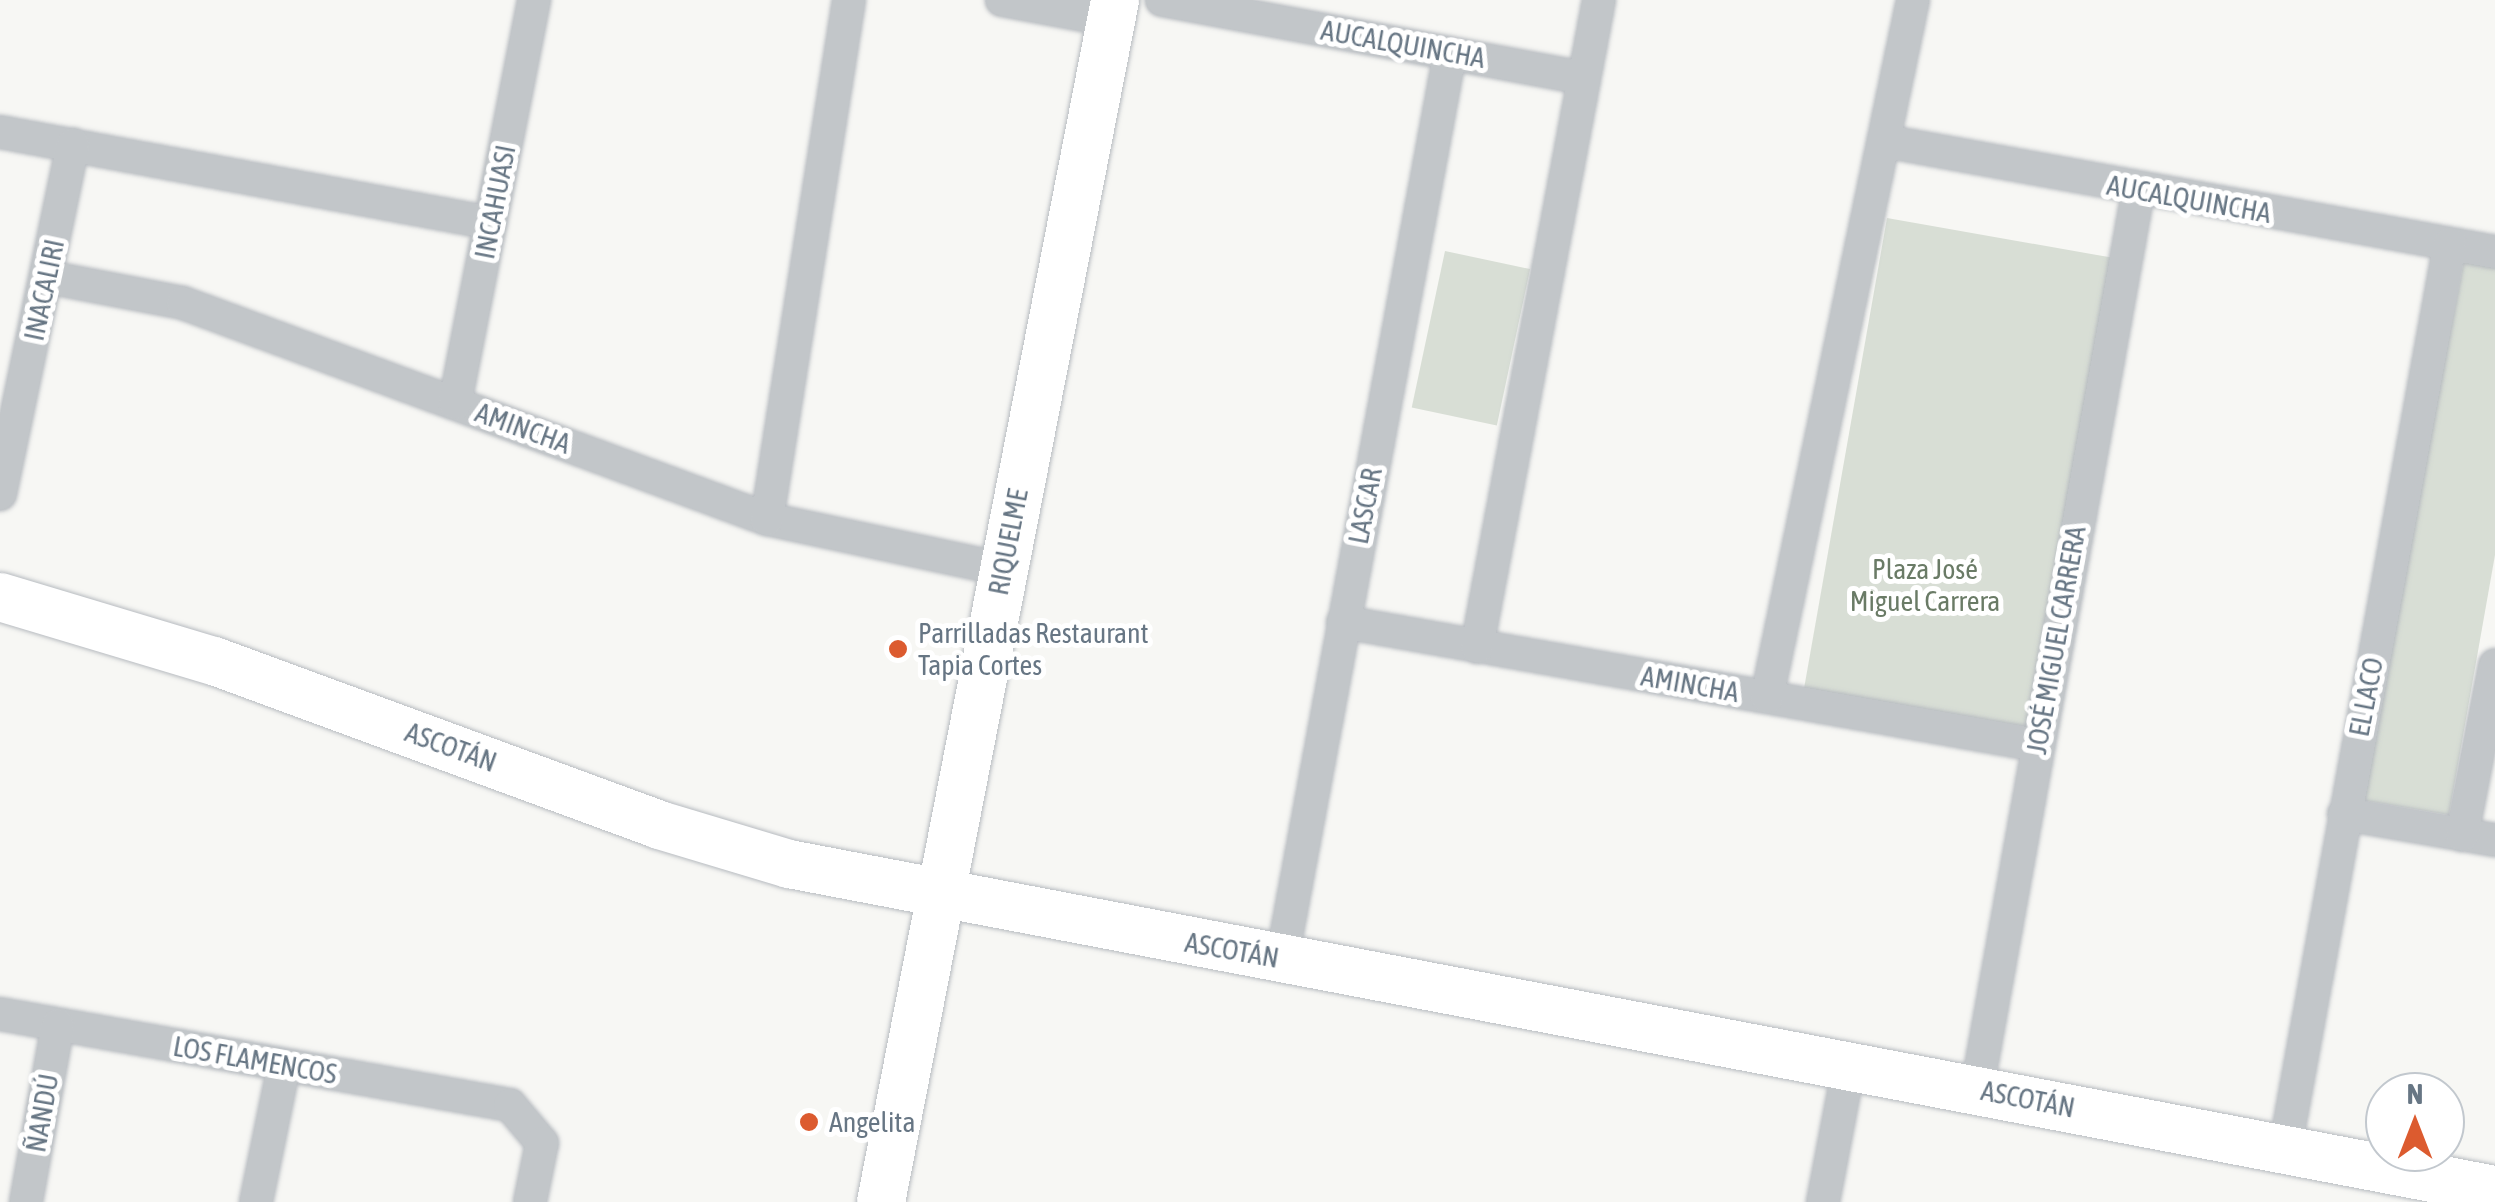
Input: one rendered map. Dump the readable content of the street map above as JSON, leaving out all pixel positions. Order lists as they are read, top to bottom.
{
  "streets": {
    "street": [
      "AUCALQUINCHA",
      "INCAHUASI",
      "INACALIRI",
      "AMINCHA",
      "LASCAR",
      "RIQUELME",
      "JOSÉ MIGUEL CARRERA",
      "EL LACO",
      "ASCOTÁN",
      "LOS FLAMENCOS",
      "ÑANDÚ"
    ]
  },
  "crossings": [
    ["AUCALQUINCHA", "LASCAR"],
    ["AUCALQUINCHA", "JOSÉ MIGUEL CARRERA"],
    ["AUCALQUINCHA", "EL LACO"],
    ["INCAHUASI", "AMINCHA"],
    ["INACALIRI", "AMINCHA"],
    ["AMINCHA", "LASCAR"],
    ["AMINCHA", "RIQUELME"],
    ["AMINCHA", "JOSÉ MIGUEL CARRERA"],
    ["LASCAR", "ASCOTÁN"],
    ["RIQUELME", "ASCOTÁN"],
    ["JOSÉ MIGUEL CARRERA", "ASCOTÁN"],
    ["EL LACO", "ASCOTÁN"],
    ["LOS FLAMENCOS", "ÑANDÚ"]
  ],
  "parks": ["Plaza José Miguel Carrera"],
  "places": ["Parrilladas Restaurant Tapia Cortes", "Angelita"],
  "north": "top"
}
